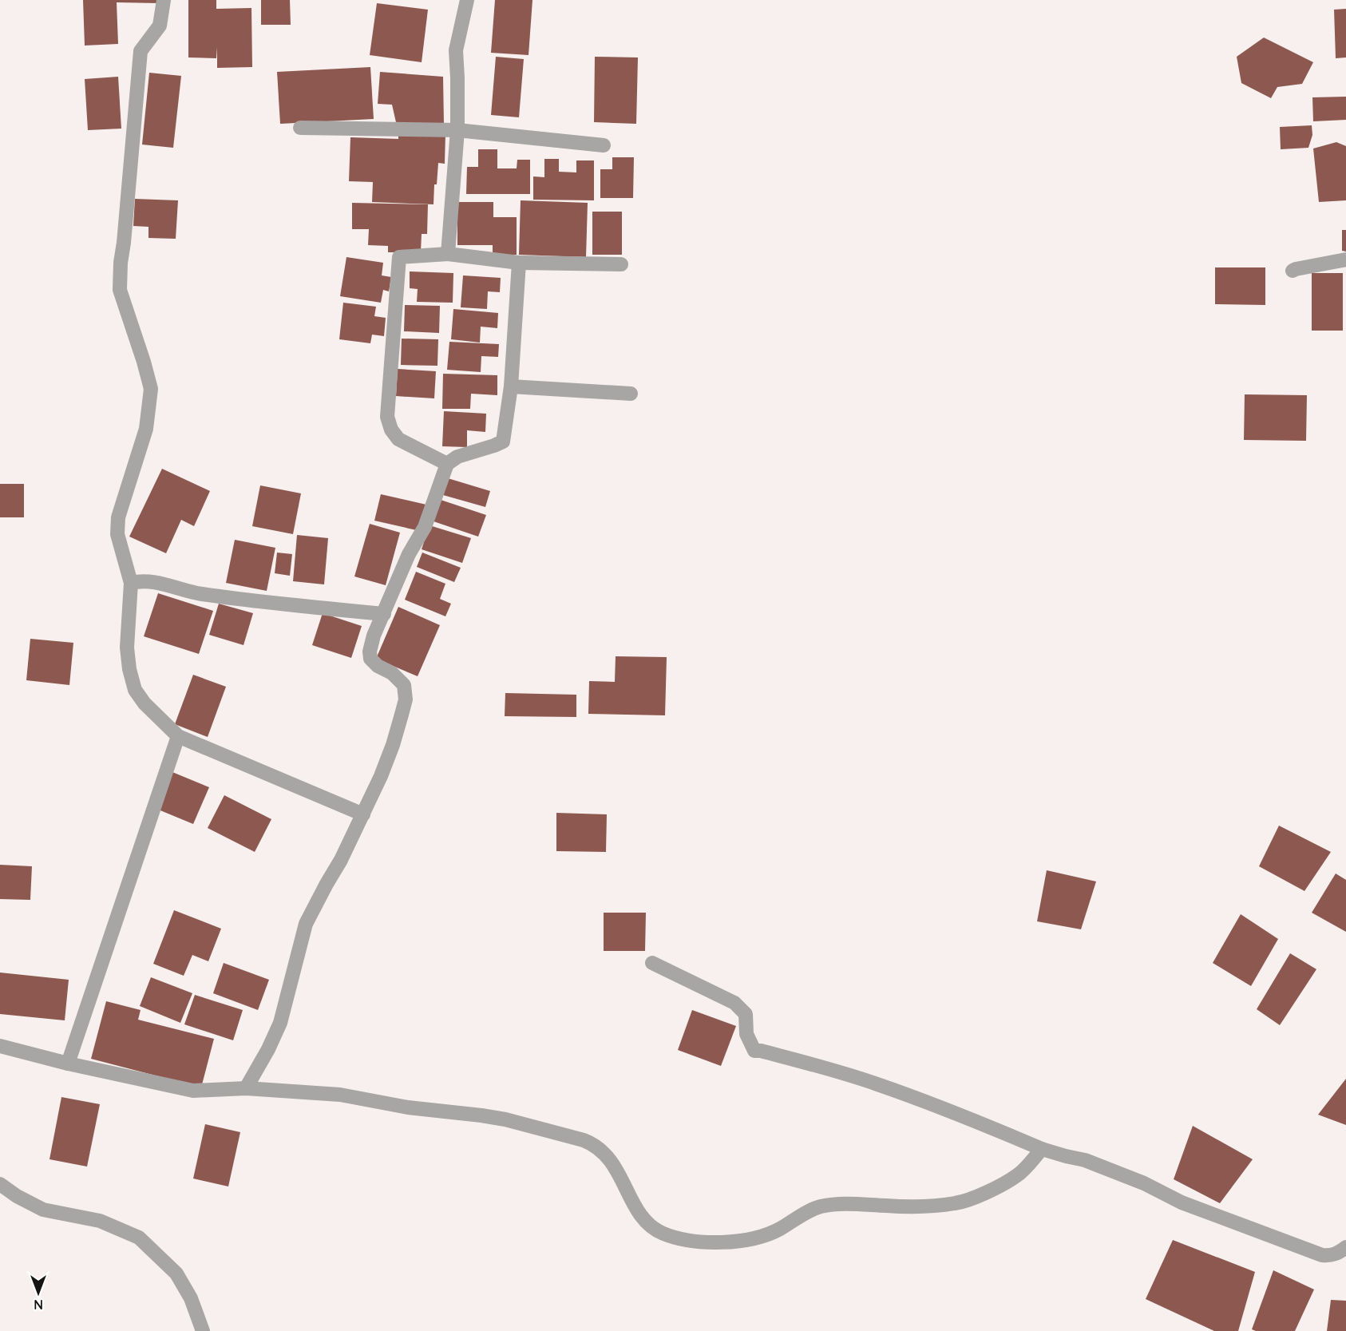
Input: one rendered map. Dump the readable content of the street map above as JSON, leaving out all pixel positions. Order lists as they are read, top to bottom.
{
  "north": "bottom"
}
